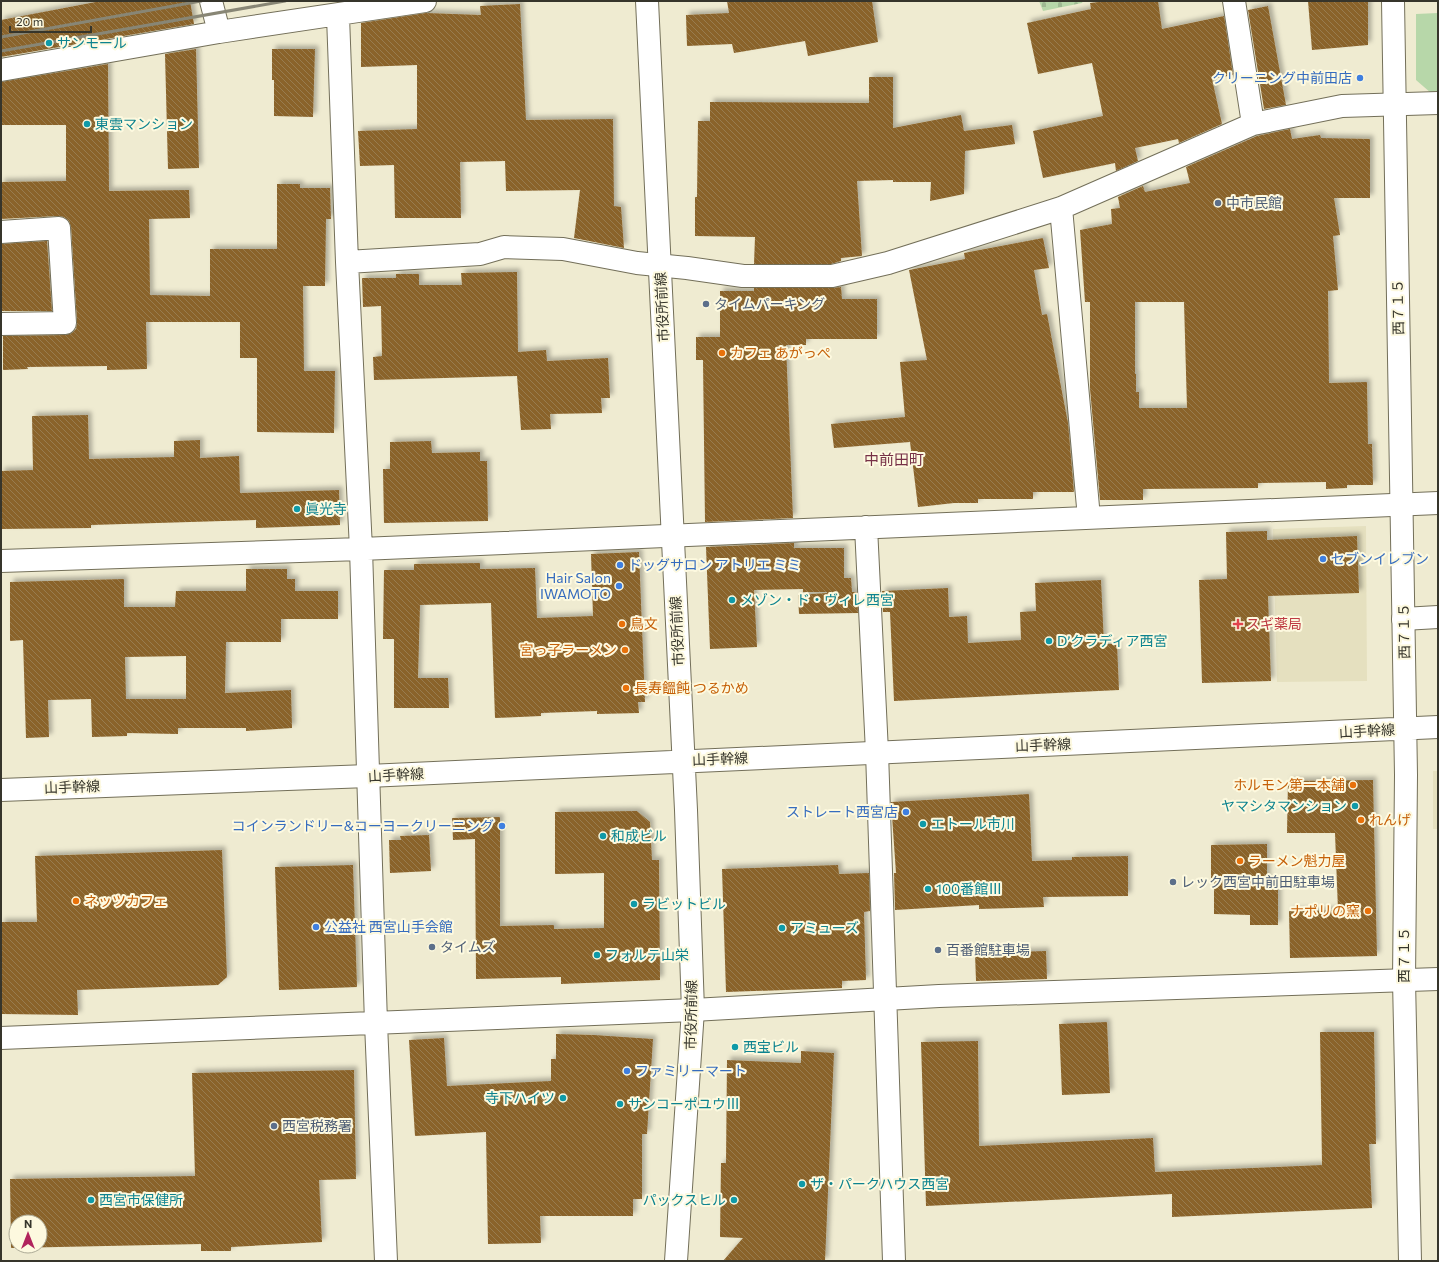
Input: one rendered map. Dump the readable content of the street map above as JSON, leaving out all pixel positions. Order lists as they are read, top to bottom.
{
  "streets": {
    "street": ["市役所前線", "西７１５", "山手幹線"]
  },
  "crossings": [
    ["市役所前線", "山手幹線"],
    ["西７１５", "山手幹線"]
  ],
  "districts": ["中前田町"],
  "places": {
    "other": [
      "サンモール",
      "クリーニング中前田店",
      "東雲マンション",
      "中市民館",
      "タイムパーキング",
      "カフェ あがっぺ",
      "眞光寺",
      "セブンイレブン",
      "ドッグサロン アトリエ ミミ",
      "Hair Salon IWAMOTO",
      "メゾン・ド・ヴィレ西宮",
      "鳥文",
      "D’クラディア西宮",
      "宮っ子ラーメン",
      "長寿饂飩 つるかめ",
      "ホルモン第一本舗",
      "ヤマシタマンション",
      "ストレート西宮店",
      "れんげ",
      "エトール市川",
      "コインランドリー&コーヨークリーニング",
      "和成ビル",
      "ラーメン魁力屋",
      "レック西宮中前田駐車場",
      "100番館Ⅲ",
      "ネッツカフェ",
      "ラビットビル",
      "ナポリの窯",
      "公益社 西宮山手会館",
      "アミューズ",
      "タイムズ",
      "百番館駐車場",
      "フォルテ山栄",
      "西宝ビル",
      "ファミリーマート",
      "寺下ハイツ",
      "サンコーポユウⅢ",
      "西宮税務署",
      "ザ・パークハウス西宮",
      "西宮市保健所",
      "パックスヒル"
    ],
    "health": ["スギ薬局"]
  },
  "scale_bar": "20 m",
  "north": "top"
}
